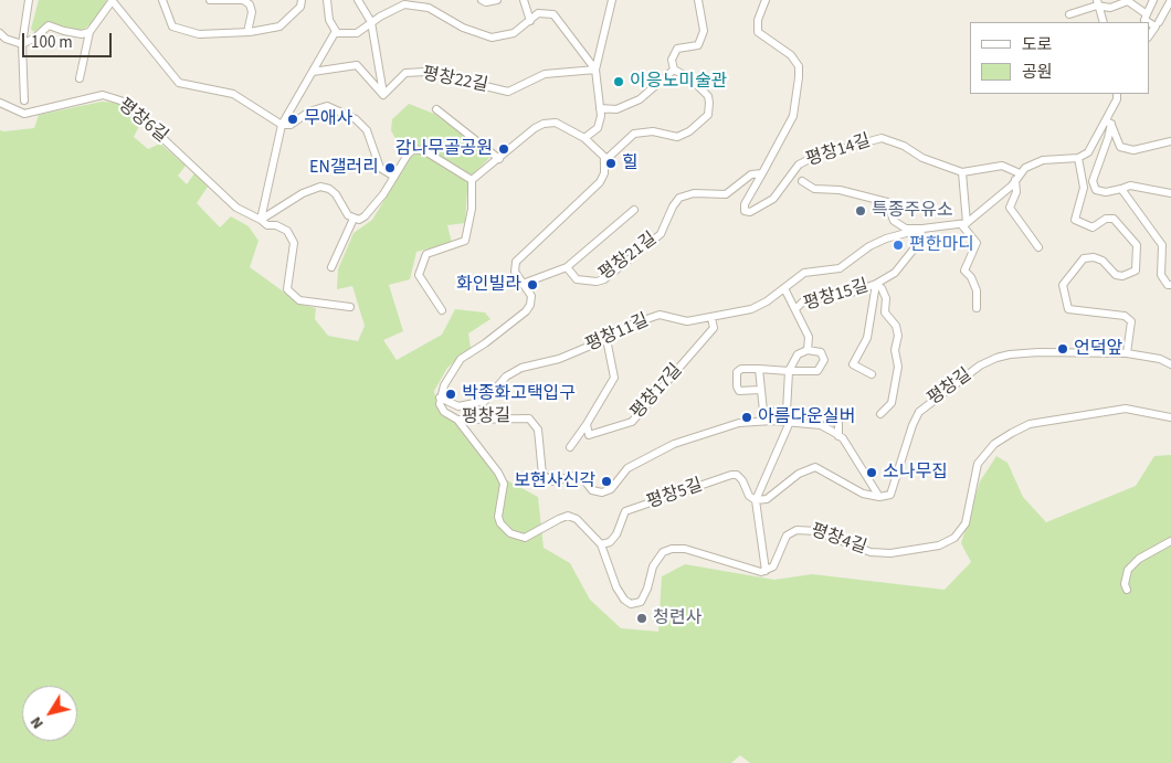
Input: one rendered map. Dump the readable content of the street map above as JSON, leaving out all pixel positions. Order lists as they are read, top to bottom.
{
  "streets": {
    "street": [
      "평창22길",
      "평창6길",
      "평창14길",
      "평창21길",
      "평창15길",
      "평창11길",
      "평창길",
      "평창17길",
      "평창5길",
      "평창4길"
    ]
  },
  "crossings": [
    ["평창14길", "평창21길"],
    ["평창15길", "평창11길"],
    ["평창11길", "평창길"],
    ["평창11길", "평창17길"],
    ["평창5길", "평창4길"]
  ],
  "places": [
    "이응노미술관",
    "무애사",
    "감나무골공원",
    "힐",
    "EN갤러리",
    "특종주유소",
    "편한마디",
    "화인빌라",
    "언덕앞",
    "박종화고택입구",
    "아름다운실버",
    "소나무집",
    "보현사신각",
    "청련사"
  ],
  "legend": ["도로", "공원"],
  "scale_bar": "100 m",
  "north": "bottom left"
}
